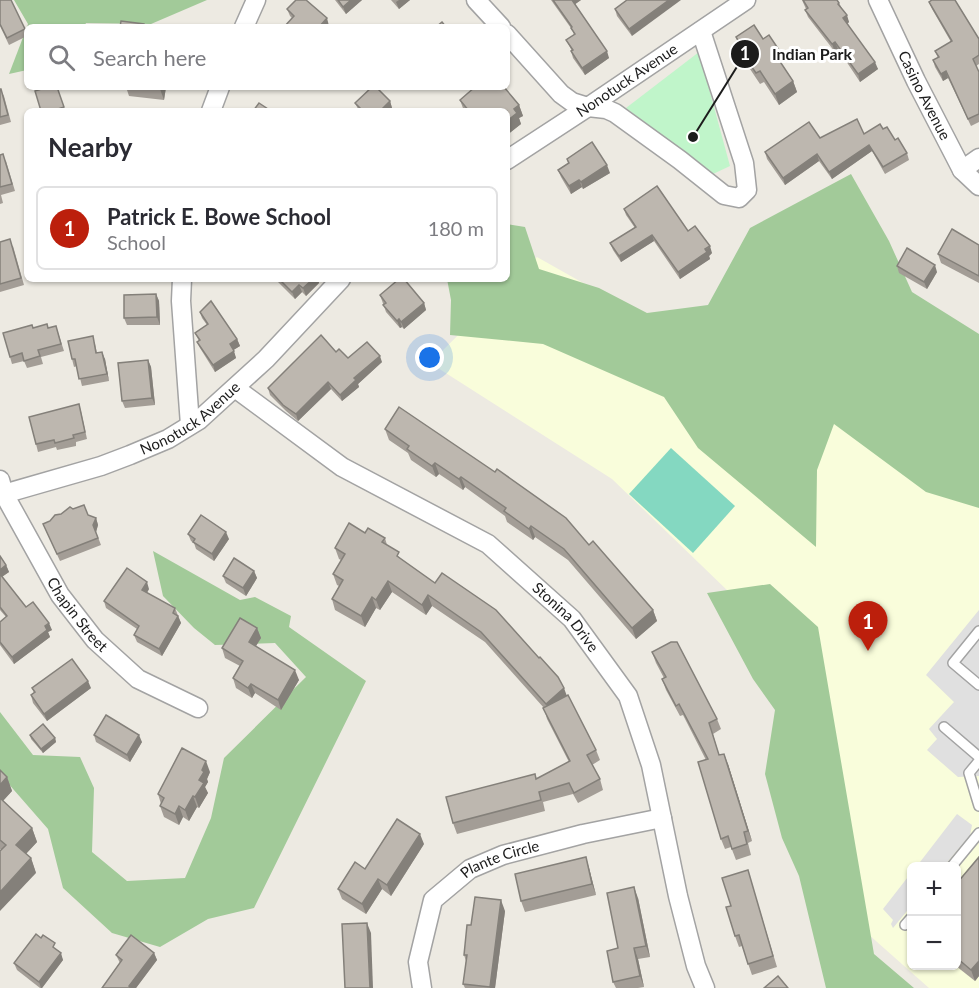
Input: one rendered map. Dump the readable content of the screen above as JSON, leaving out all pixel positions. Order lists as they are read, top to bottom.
{
  "streets": {
    "street": [
      "Nonotuck Avenue",
      "Casino Avenue",
      "Chapin Street",
      "Stonina Drive",
      "Plante Circle"
    ]
  },
  "crossings": [
    ["Nonotuck Avenue", "Chapin Street"],
    ["Nonotuck Avenue", "Stonina Drive"],
    ["Stonina Drive", "Plante Circle"]
  ],
  "places": ["Indian Park"],
  "page": {
    "search": "Search here",
    "heading": "Nearby",
    "list": [
      {
        "mark": "1",
        "name": "Patrick E. Bowe School",
        "note": "School",
        "value": "180 m"
      }
    ],
    "pins": "1",
    "map_buttons": ["+", "−"]
  }
}
